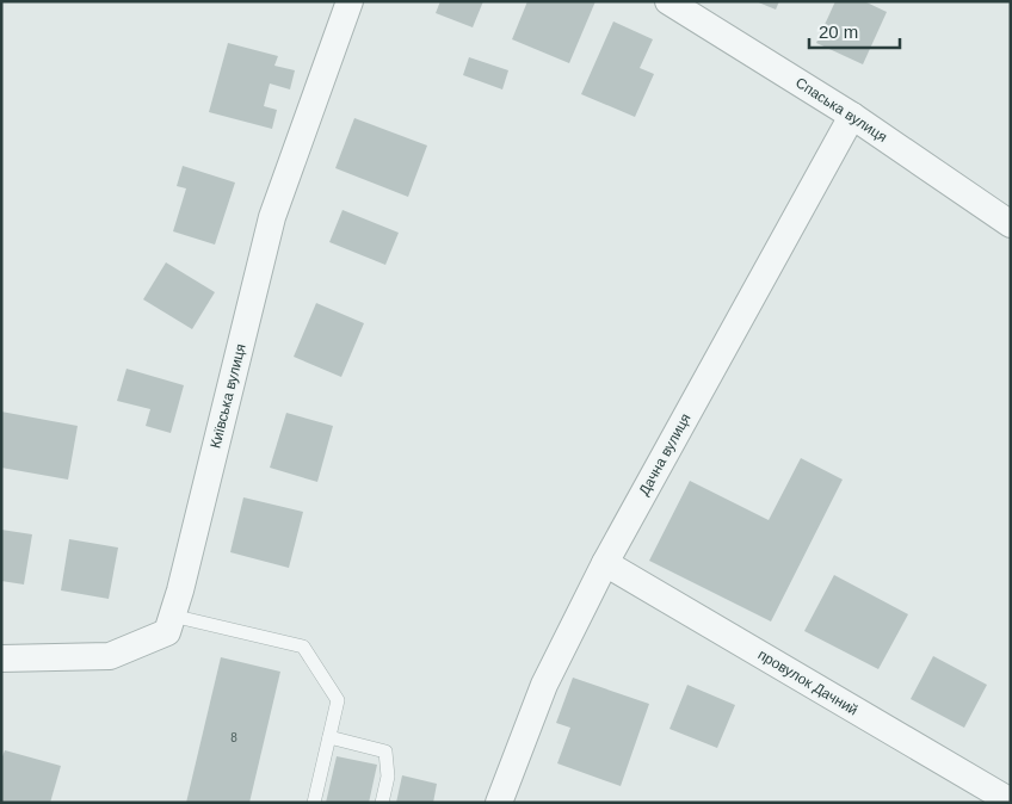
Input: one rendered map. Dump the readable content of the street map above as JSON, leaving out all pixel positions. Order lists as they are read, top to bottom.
{
  "streets": {
    "street": [
      "Спаська вулиця",
      "Київська вулиця",
      "Дачна вулиця",
      "провулок Дачний"
    ]
  },
  "crossings": [
    ["Спаська вулиця", "Дачна вулиця"],
    ["Дачна вулиця", "провулок Дачний"]
  ],
  "house_numbers": ["8"],
  "scale_bar": "20 m"
}
